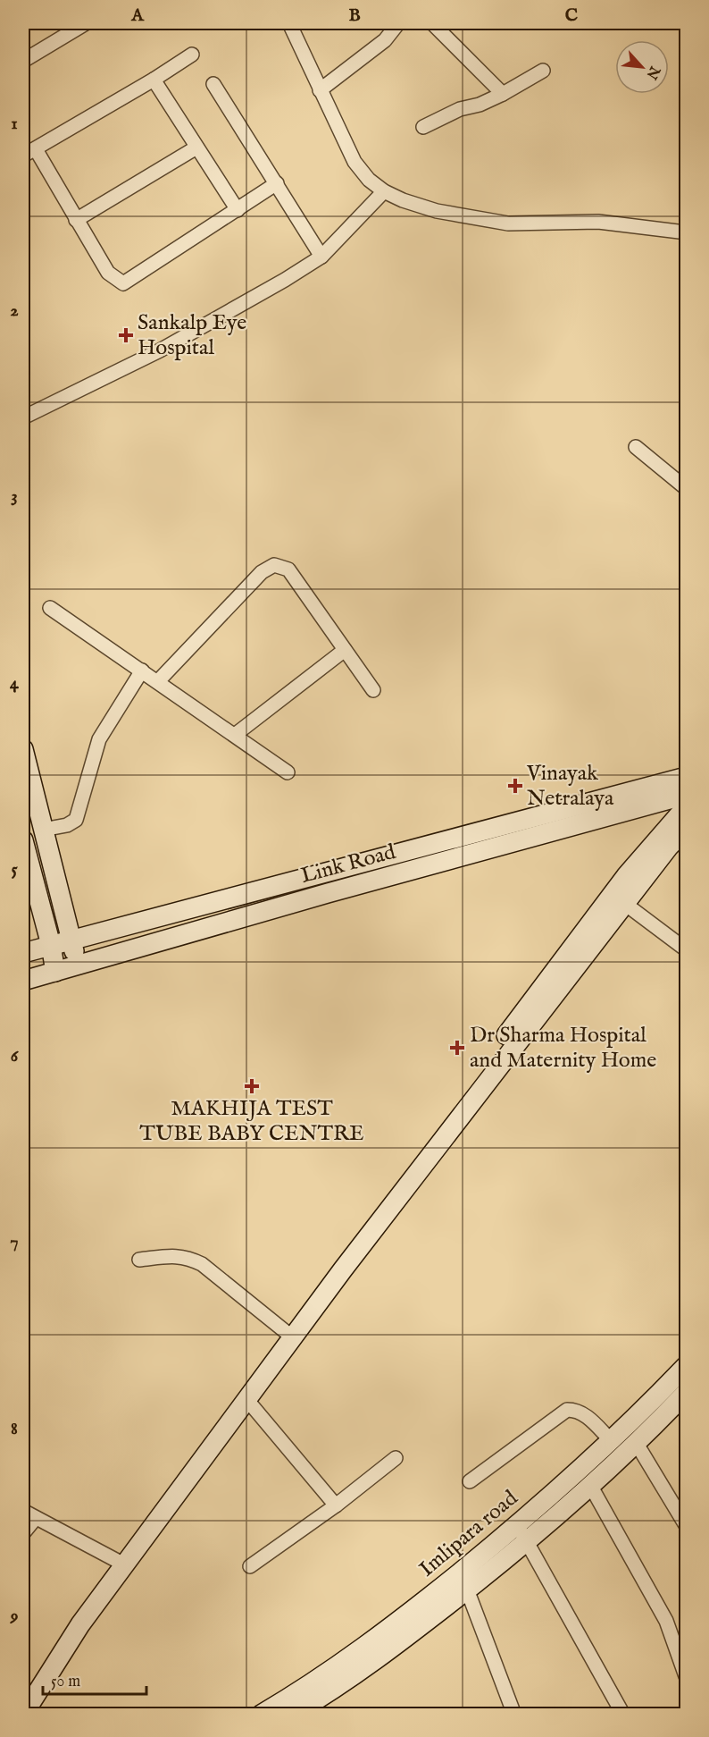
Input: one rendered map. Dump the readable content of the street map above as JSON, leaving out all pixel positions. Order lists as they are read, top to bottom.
{
  "streets": {
    "street": ["Link Road", "Imlipara road"]
  },
  "places": {
    "health": [
      "Sankalp Eye Hospital",
      "Vinayak Netralaya",
      "Dr Sharma Hospital and Maternity Home",
      "MAKHIJA TEST TUBE BABY CENTRE"
    ]
  },
  "scale_bar": "50 m",
  "north": "bottom right",
  "grid": {
    "columns": ["A", "B", "C"],
    "rows": [
      "1",
      "2",
      "3",
      "4",
      "5",
      "6",
      "7",
      "8",
      "9"
    ]
  }
}
